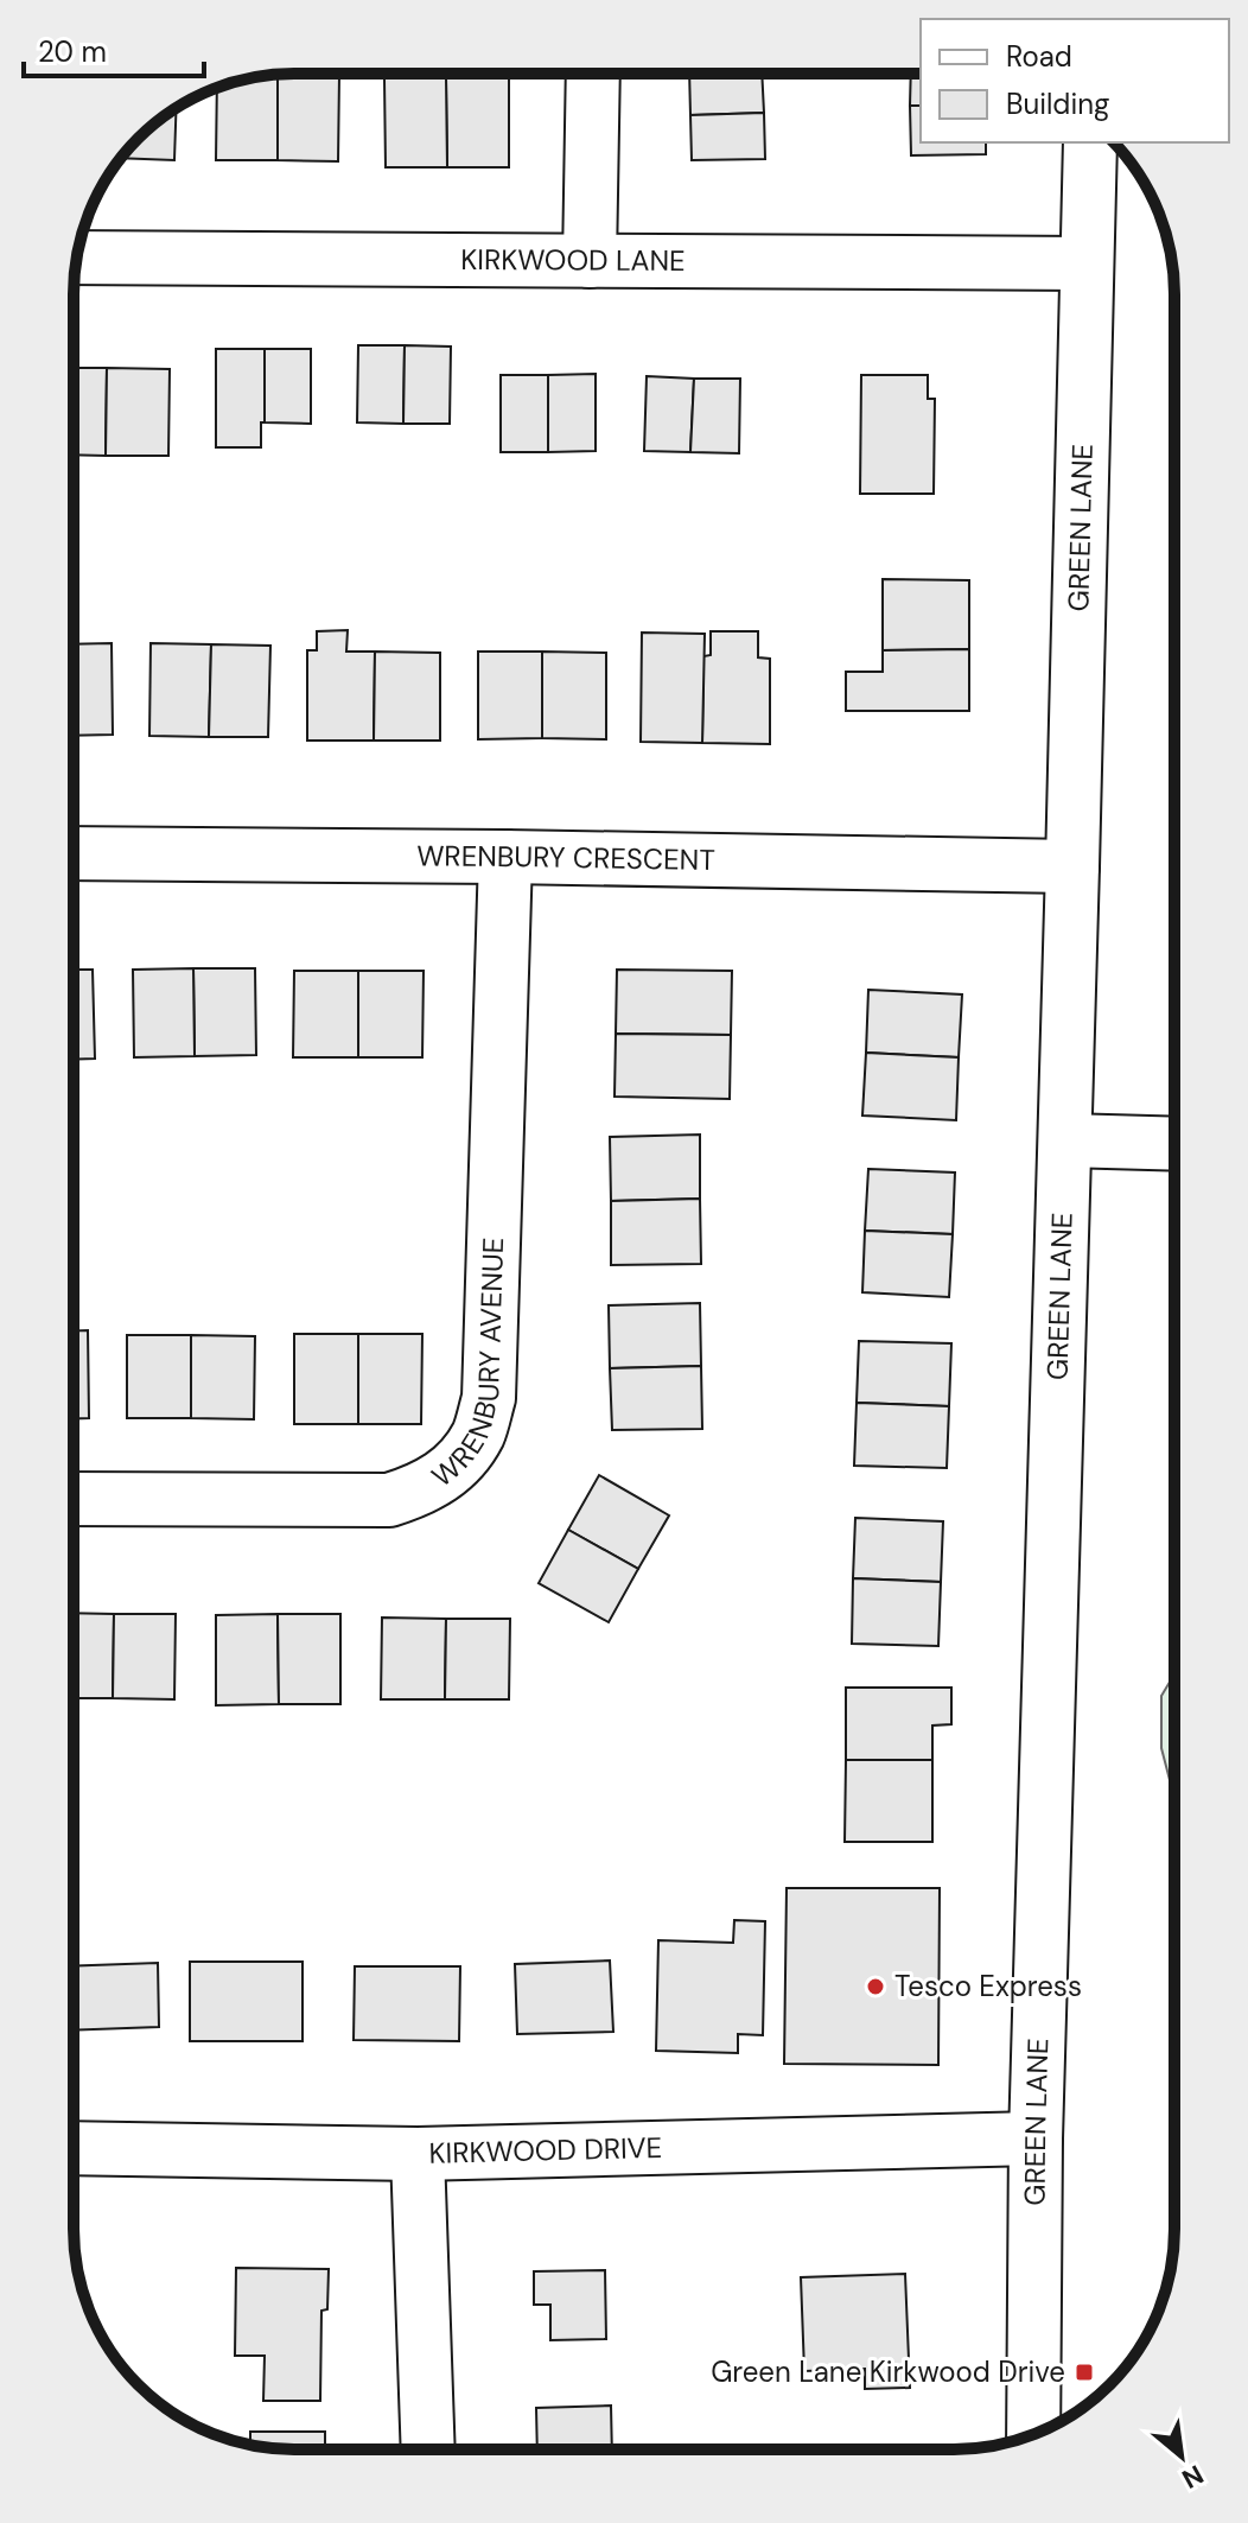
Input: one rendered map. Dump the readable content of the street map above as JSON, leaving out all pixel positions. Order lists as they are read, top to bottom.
{
  "streets": {
    "street": [
      "KIRKWOOD LANE",
      "GREEN LANE",
      "WRENBURY CRESCENT",
      "WRENBURY AVENUE",
      "KIRKWOOD DRIVE"
    ]
  },
  "crossings": [
    ["KIRKWOOD LANE", "GREEN LANE"],
    ["GREEN LANE", "WRENBURY CRESCENT"],
    ["GREEN LANE", "KIRKWOOD DRIVE"],
    ["WRENBURY CRESCENT", "WRENBURY AVENUE"]
  ],
  "places": {
    "other": ["Tesco Express"],
    "transit": ["Green Lane Kirkwood Drive"]
  },
  "legend": ["Road", "Building"],
  "scale_bar": "20 m",
  "north": "bottom right"
}
